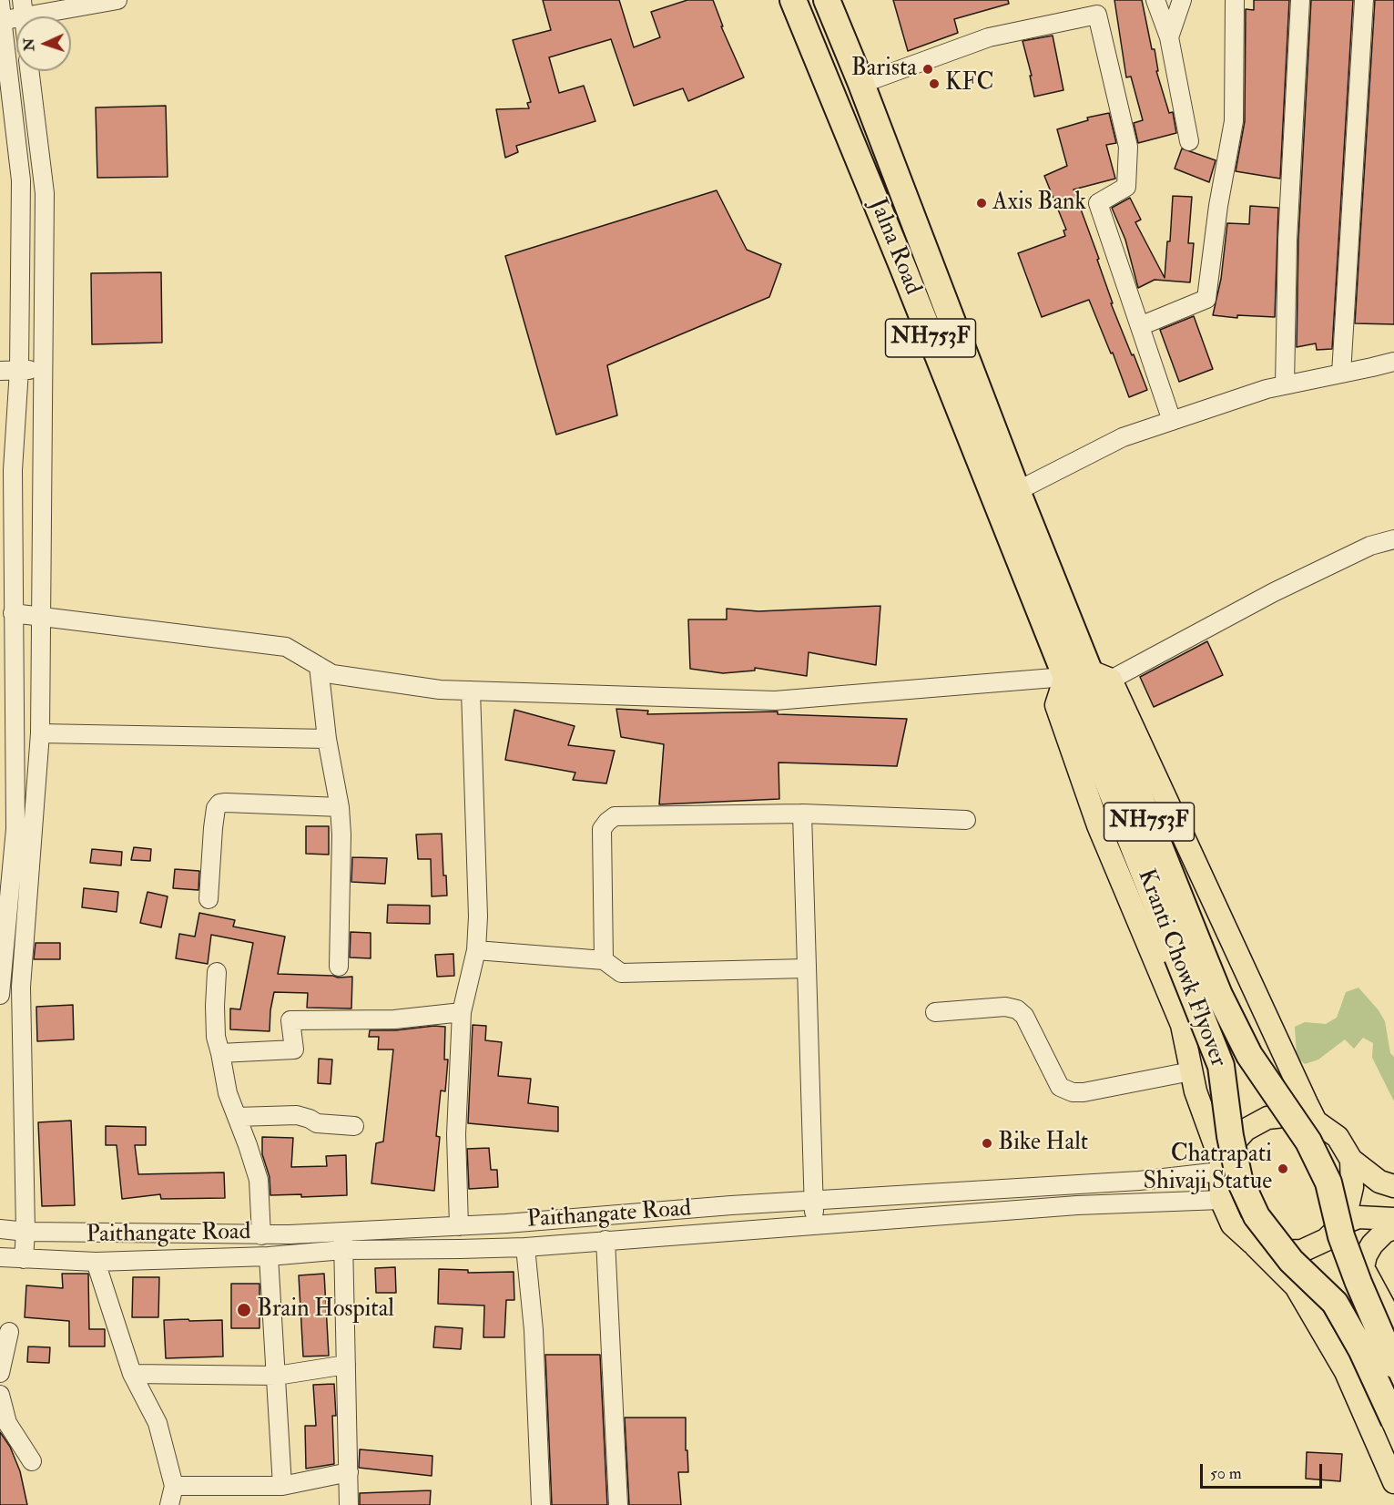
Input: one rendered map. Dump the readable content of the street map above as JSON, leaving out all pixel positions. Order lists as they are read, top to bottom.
{
  "streets": {
    "highway": ["Jalna Road", "NH753F", "Kranti Chowk Flyover"],
    "street": ["Paithangate Road"]
  },
  "crossings": [
    ["Jalna Road", "Kranti Chowk Flyover"]
  ],
  "places": [
    "Barista",
    "KFC",
    "Axis Bank",
    "Bike Halt",
    "Chatrapati Shivaji Statue",
    "Brain Hospital"
  ],
  "scale_bar": "50 m",
  "north": "left"
}
